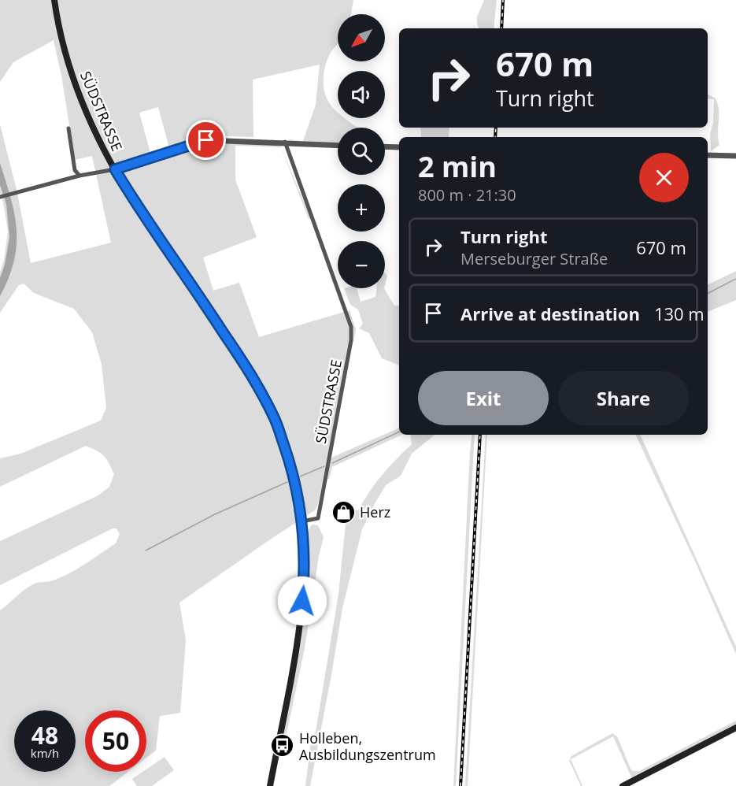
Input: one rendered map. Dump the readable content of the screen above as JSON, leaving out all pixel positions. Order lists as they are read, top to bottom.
{
  "streets": {
    "main road": ["SÜDSTRASSE"]
  },
  "places": {
    "shop": ["Herz"],
    "bus stop": ["Holleben, Ausbildungszentrum"]
  },
  "north": "bottom left",
  "page": {
    "map_buttons": ["+", "−"],
    "turn": ["670 m", "Turn right"],
    "heading": ["2 min", "800 m · 21:30"],
    "list": [
      {
        "name": "Turn right",
        "note": "Merseburger Straße",
        "value": "670 m"
      },
      {
        "name": "Arrive at destination",
        "value": "130 m"
      }
    ],
    "buttons": ["Exit", "Share"],
    "speed": "48 km/h",
    "limit": "50"
  }
}
